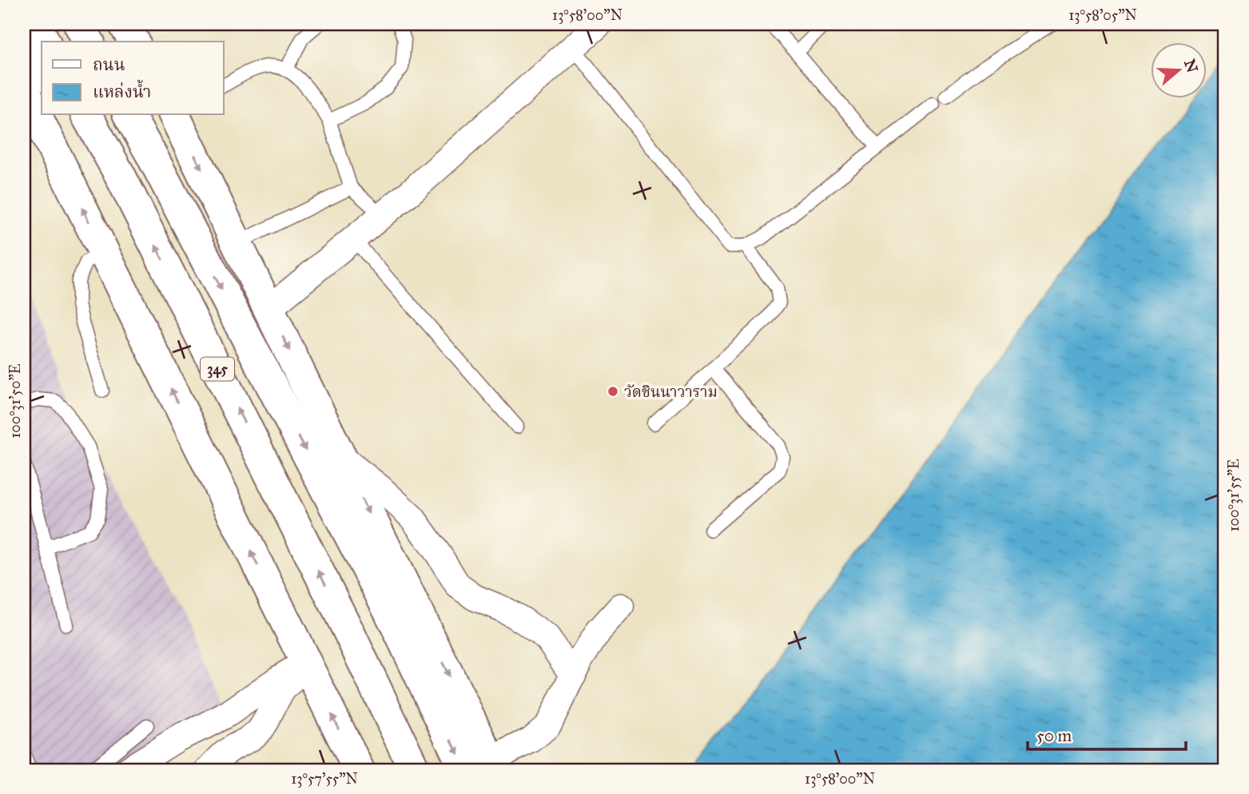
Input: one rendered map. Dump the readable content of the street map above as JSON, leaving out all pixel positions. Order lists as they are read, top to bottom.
{
  "streets": {
    "main road": ["345"]
  },
  "places": ["วัดชินนาวาราม"],
  "legend": ["ถนน", "แหล่งน้ำ"],
  "scale_bar": "50 m",
  "north": "right",
  "coordinates": [
    "13°58'00\"N",
    "13°58'05\"N",
    "100°31'50\"E",
    "100°31'55\"E",
    "13°57'55\"N"
  ]
}
